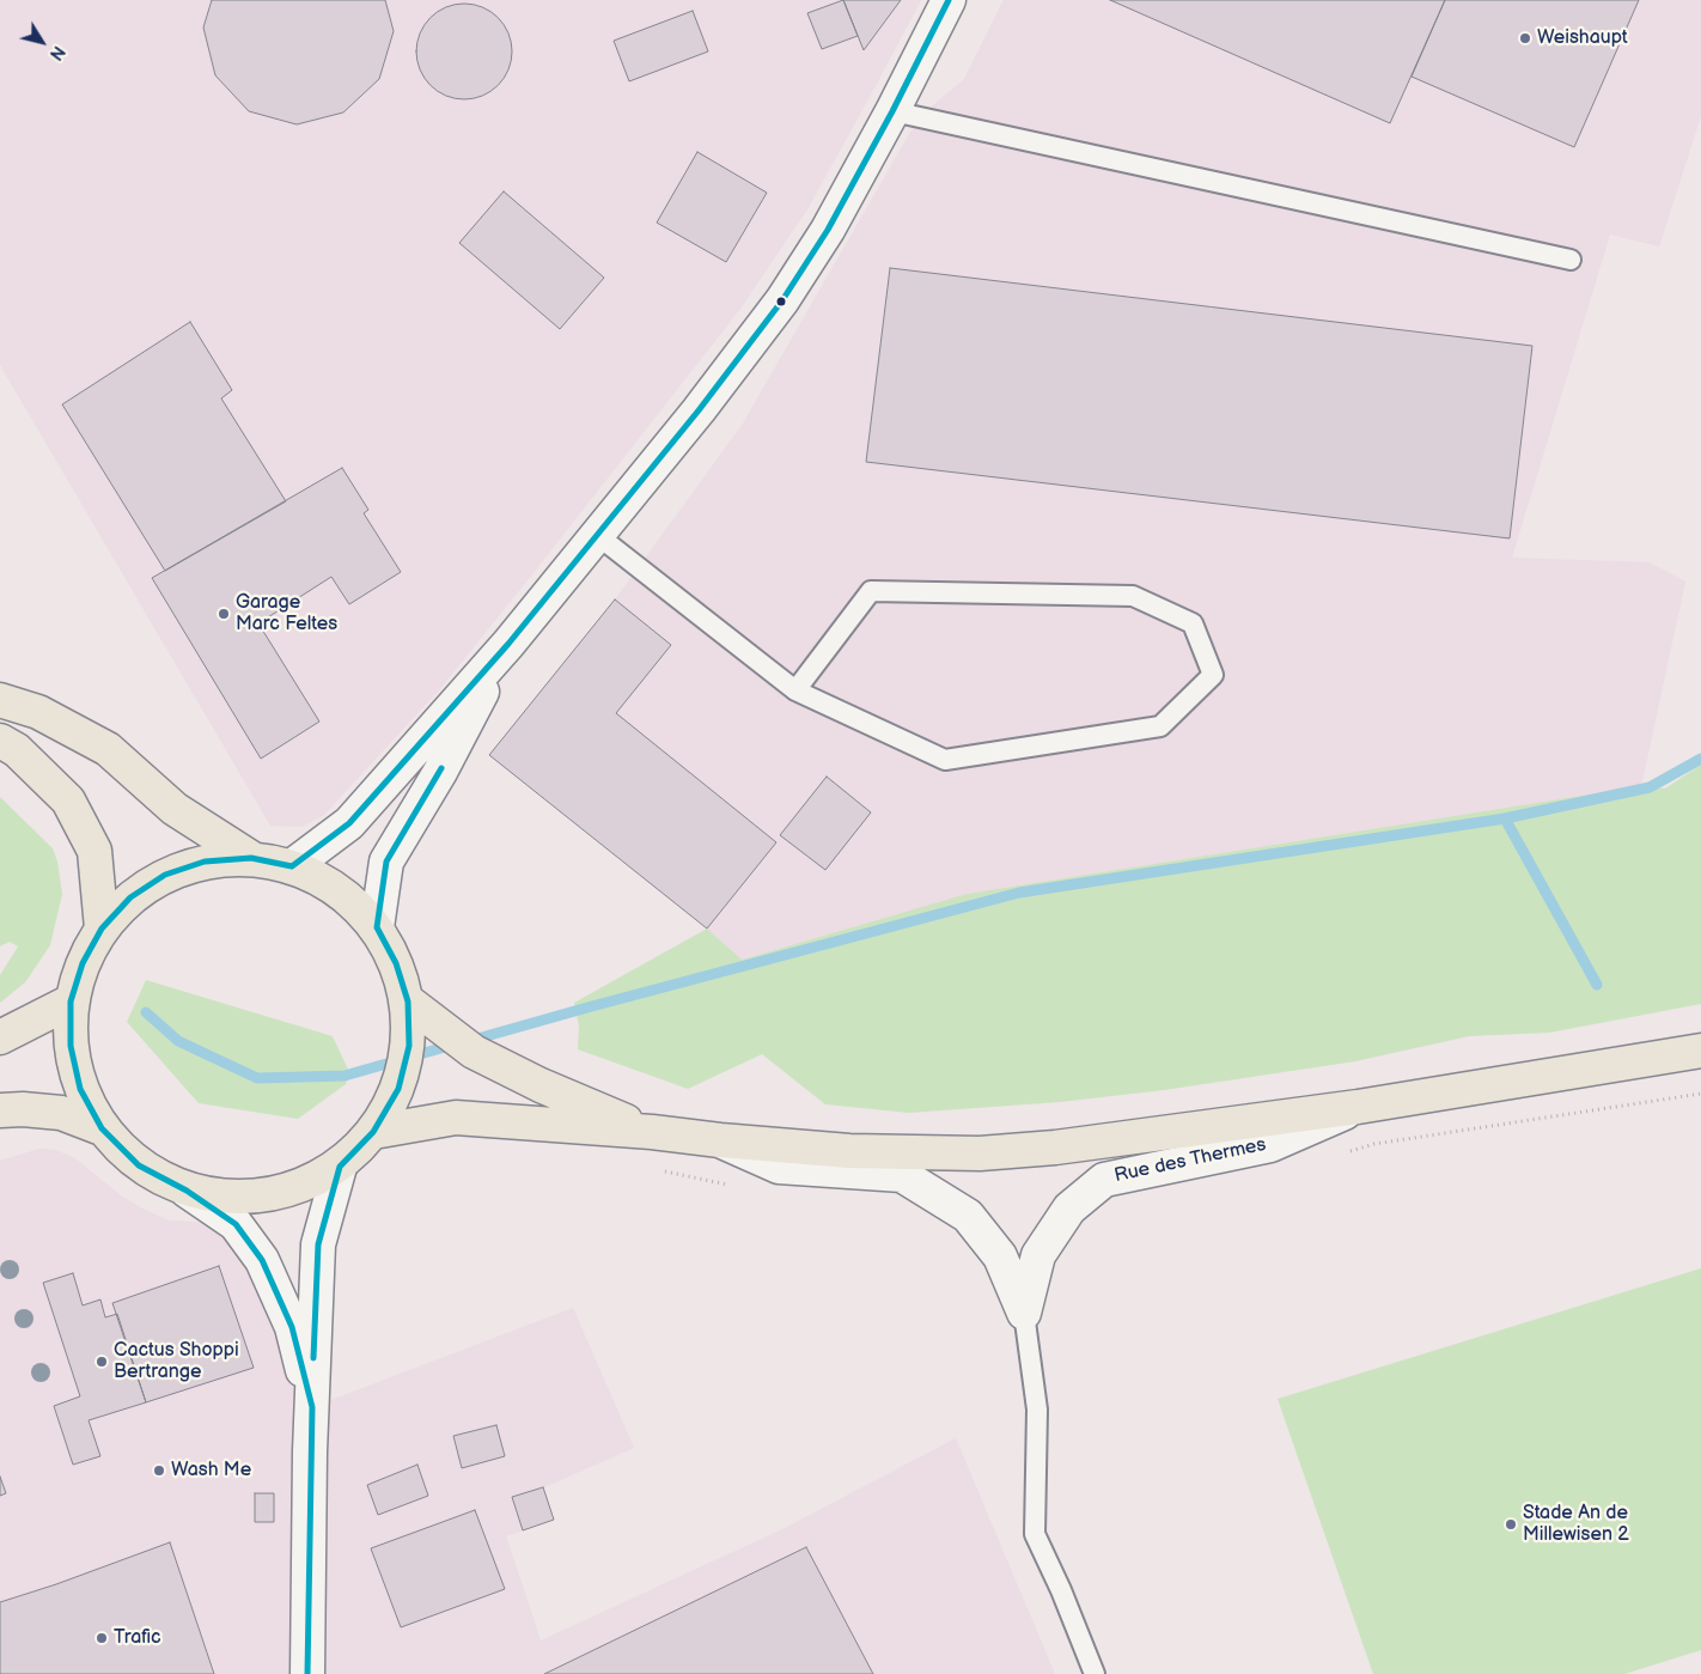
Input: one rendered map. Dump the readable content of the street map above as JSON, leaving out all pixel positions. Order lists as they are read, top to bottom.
{
  "streets": {
    "street": ["Rue des Thermes"]
  },
  "places": [
    "Weishaupt",
    "Garage Marc Feltes",
    "Cactus Shoppi Bertrange",
    "Wash Me",
    "Stade An de Millewisen 2",
    "Trafic"
  ],
  "north": "bottom right"
}
